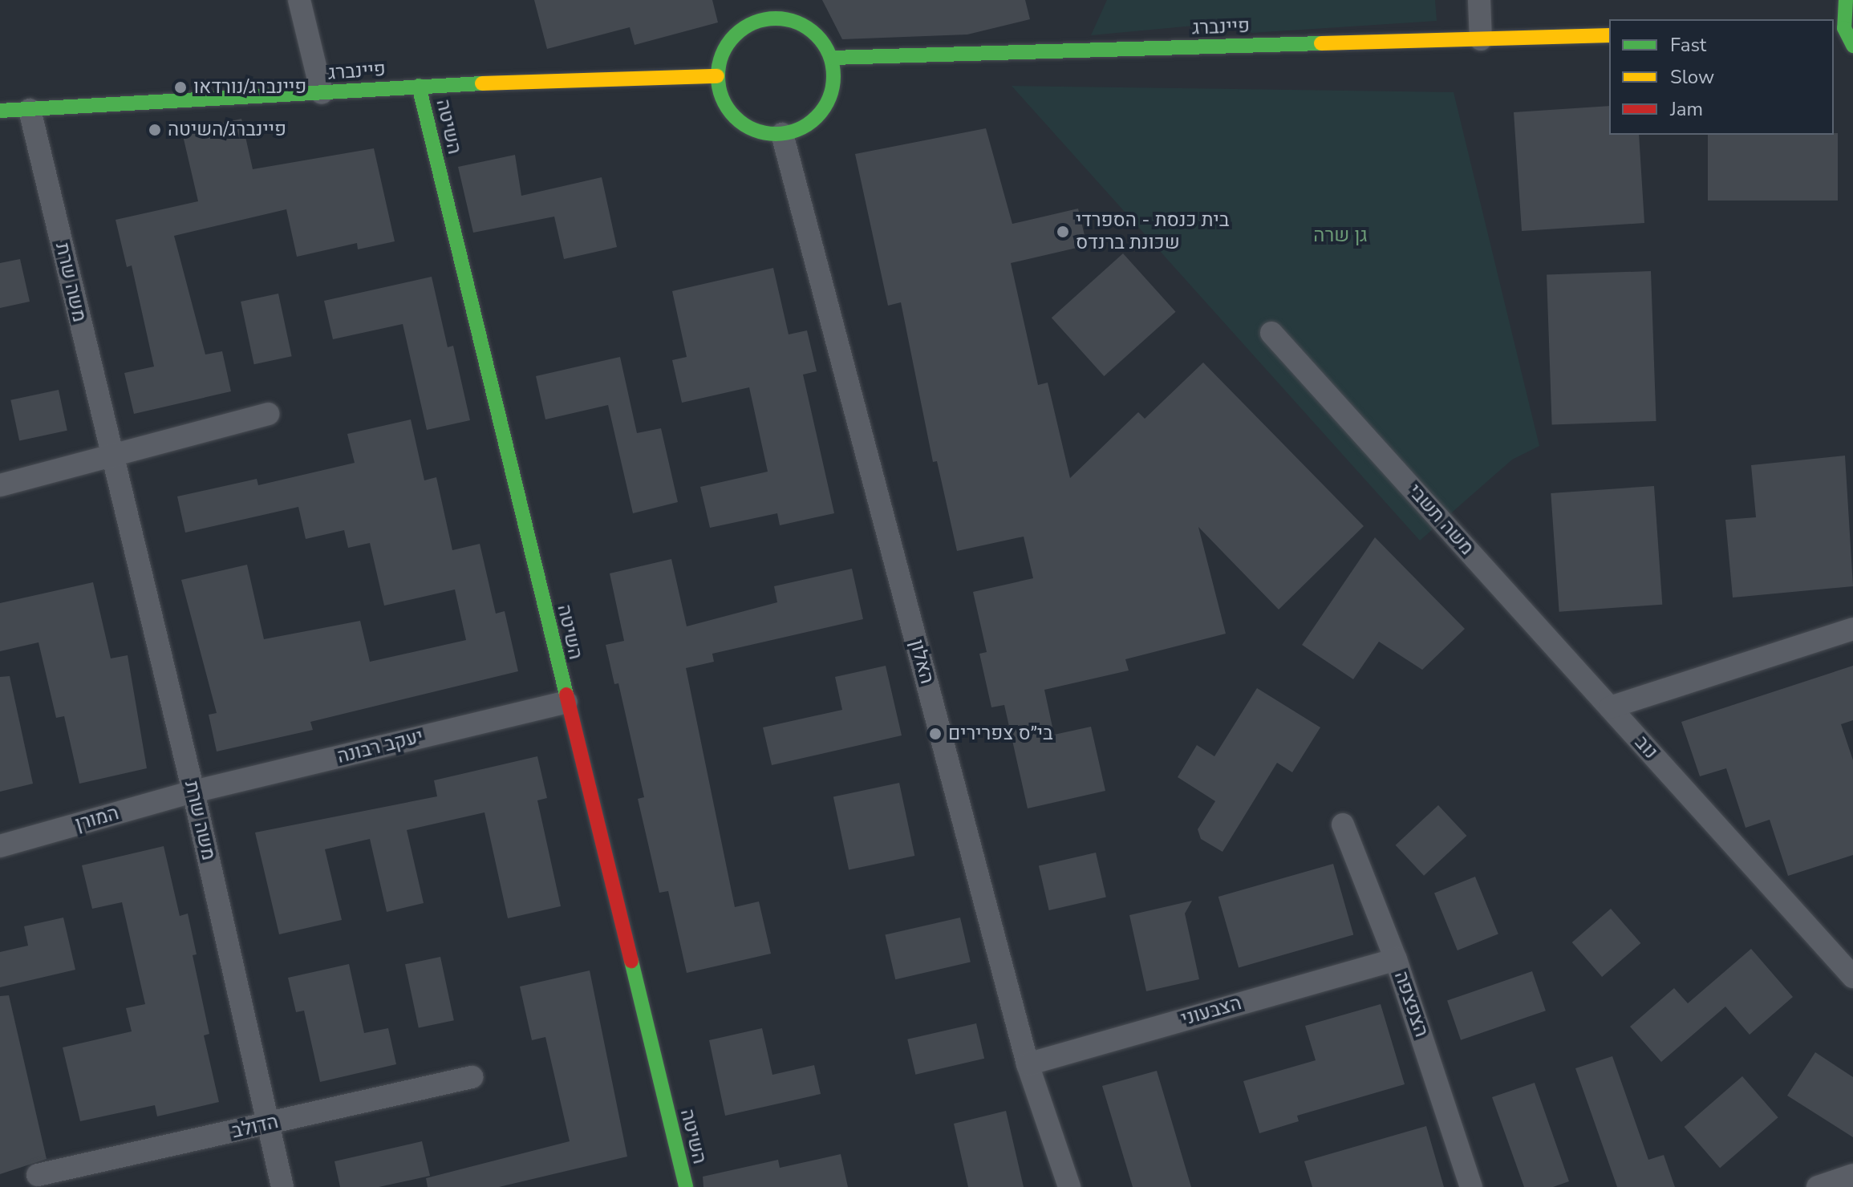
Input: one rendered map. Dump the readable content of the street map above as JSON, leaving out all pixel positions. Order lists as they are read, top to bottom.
{
  "streets": {
    "street": [
      "פיינברג",
      "השיטה",
      "משה שרת",
      "משה תשבי",
      "האלון",
      "יעקב רבונה",
      "נוב",
      "המורן",
      "הצפצפה",
      "הצבעוני",
      "הדולב"
    ]
  },
  "crossings": [
    ["פיינברג", "השיטה"],
    ["פיינברג", "משה שרת"],
    ["פיינברג", "האלון"],
    ["השיטה", "יעקב רבונה"],
    ["משה שרת", "יעקב רבונה"],
    ["משה שרת", "המורן"],
    ["משה שרת", "הדולב"],
    ["משה תשבי", "נוב"],
    ["האלון", "הצבעוני"],
    ["יעקב רבונה", "המורן"],
    ["הצפצפה", "הצבעוני"]
  ],
  "parks": ["גן שרה"],
  "places": [
    "פיינברג/נורדאו",
    "פיינברג/השיטה",
    "בית כנסת - הספרדי שכונת ברנדס",
    "בי״ס צפרירים"
  ],
  "legend": ["Fast", "Slow", "Jam"]
}
